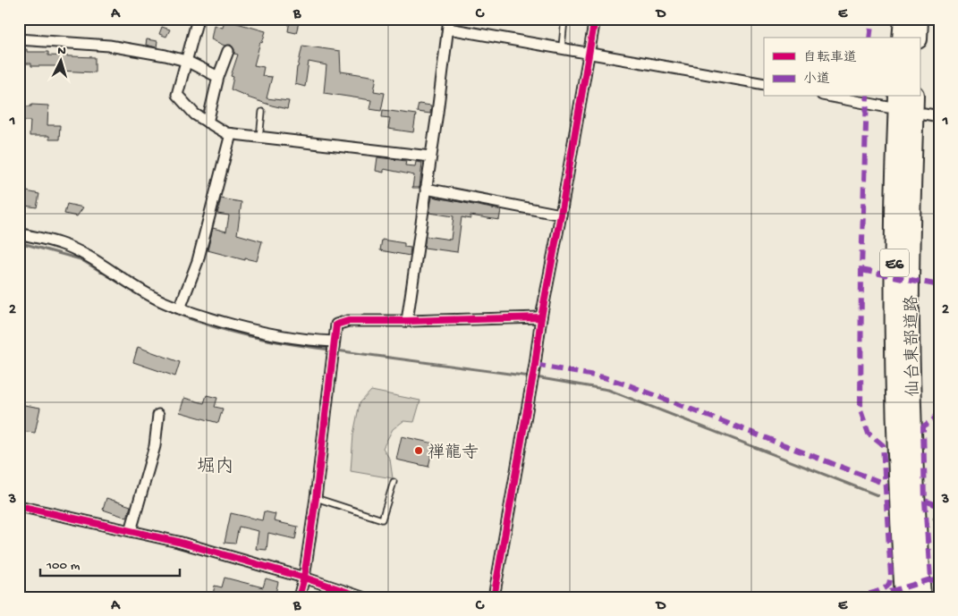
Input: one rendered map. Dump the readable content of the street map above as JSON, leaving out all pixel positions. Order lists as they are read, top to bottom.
{
  "streets": {
    "highway": ["E6", "仙台東部道路"]
  },
  "districts": ["堀内"],
  "places": ["禅龍寺"],
  "legend": ["自転車道", "小道"],
  "scale_bar": "100 m",
  "north": "top",
  "grid": {
    "columns": [
      "A",
      "B",
      "C",
      "D",
      "E"
    ],
    "rows": ["1", "2", "3"]
  }
}
